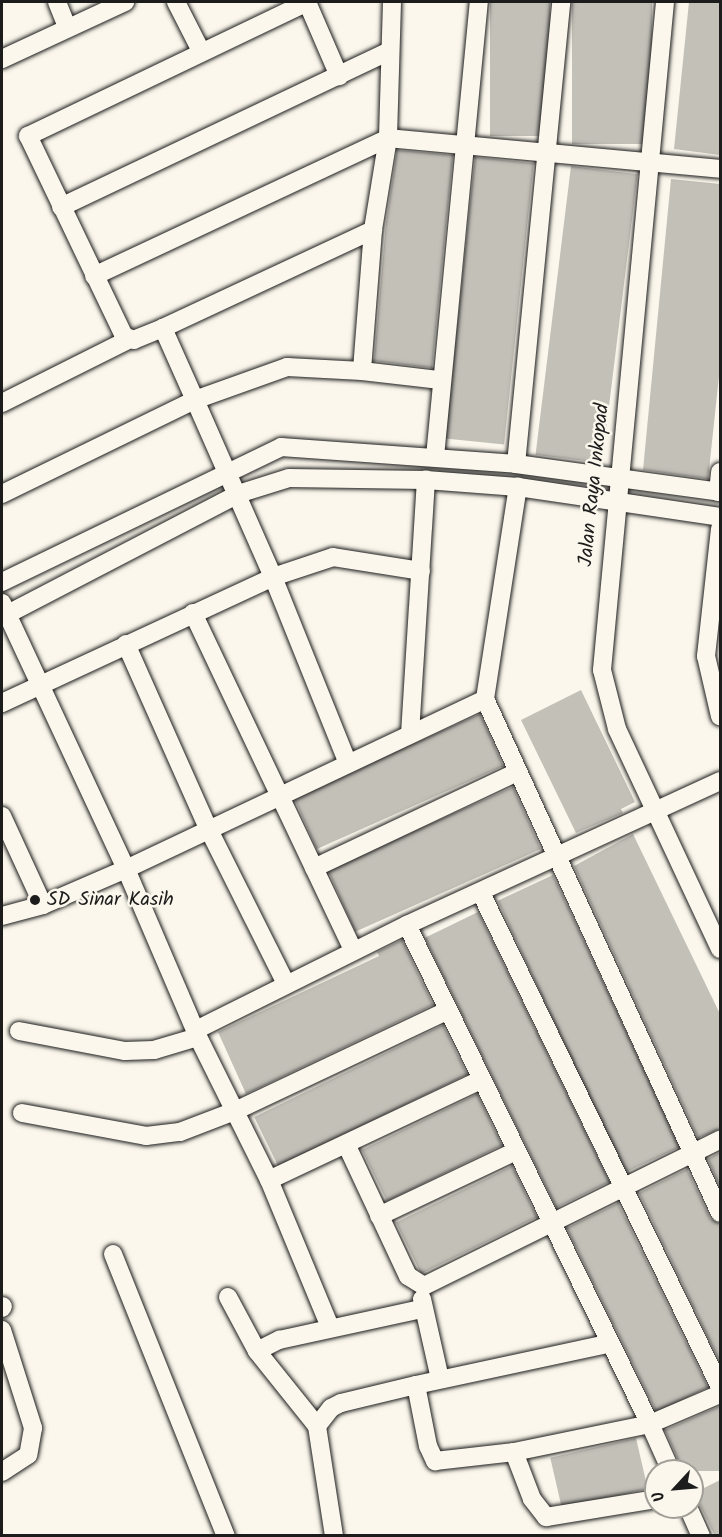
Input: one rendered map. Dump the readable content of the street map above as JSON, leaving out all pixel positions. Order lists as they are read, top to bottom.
{
  "streets": {
    "street": ["Jalan Raya Inkopad"]
  },
  "places": ["SD Sinar Kasih"],
  "north": "bottom left"
}
